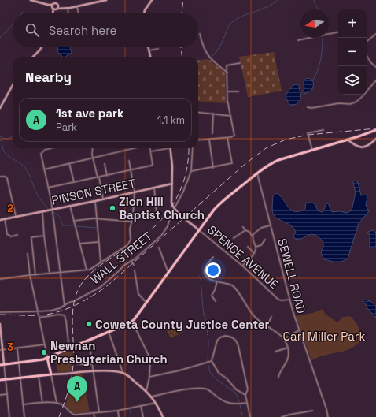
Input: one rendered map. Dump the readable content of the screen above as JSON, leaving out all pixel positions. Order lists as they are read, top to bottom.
{
  "streets": {
    "street": [
      "PINSON STREET",
      "SPENCE AVENUE",
      "WALL STREET",
      "SEWELL ROAD"
    ]
  },
  "crossings": [
    ["SPENCE AVENUE", "WALL STREET"],
    ["SPENCE AVENUE", "SEWELL ROAD"]
  ],
  "parks": ["Carl Miller Park"],
  "places": ["Zion Hill Baptist Church", "Coweta County Justice Center", "Newnan Presbyterian Church"],
  "north": "left",
  "page": {
    "map_buttons": ["+", "−"],
    "search": "Search here",
    "heading": "Nearby",
    "list": [
      {
        "mark": "A",
        "name": "1st ave park",
        "note": "Park",
        "value": "1.1 km"
      }
    ],
    "pins": "A"
  },
  "grid": {
    "rows": ["2", "3"]
  }
}
